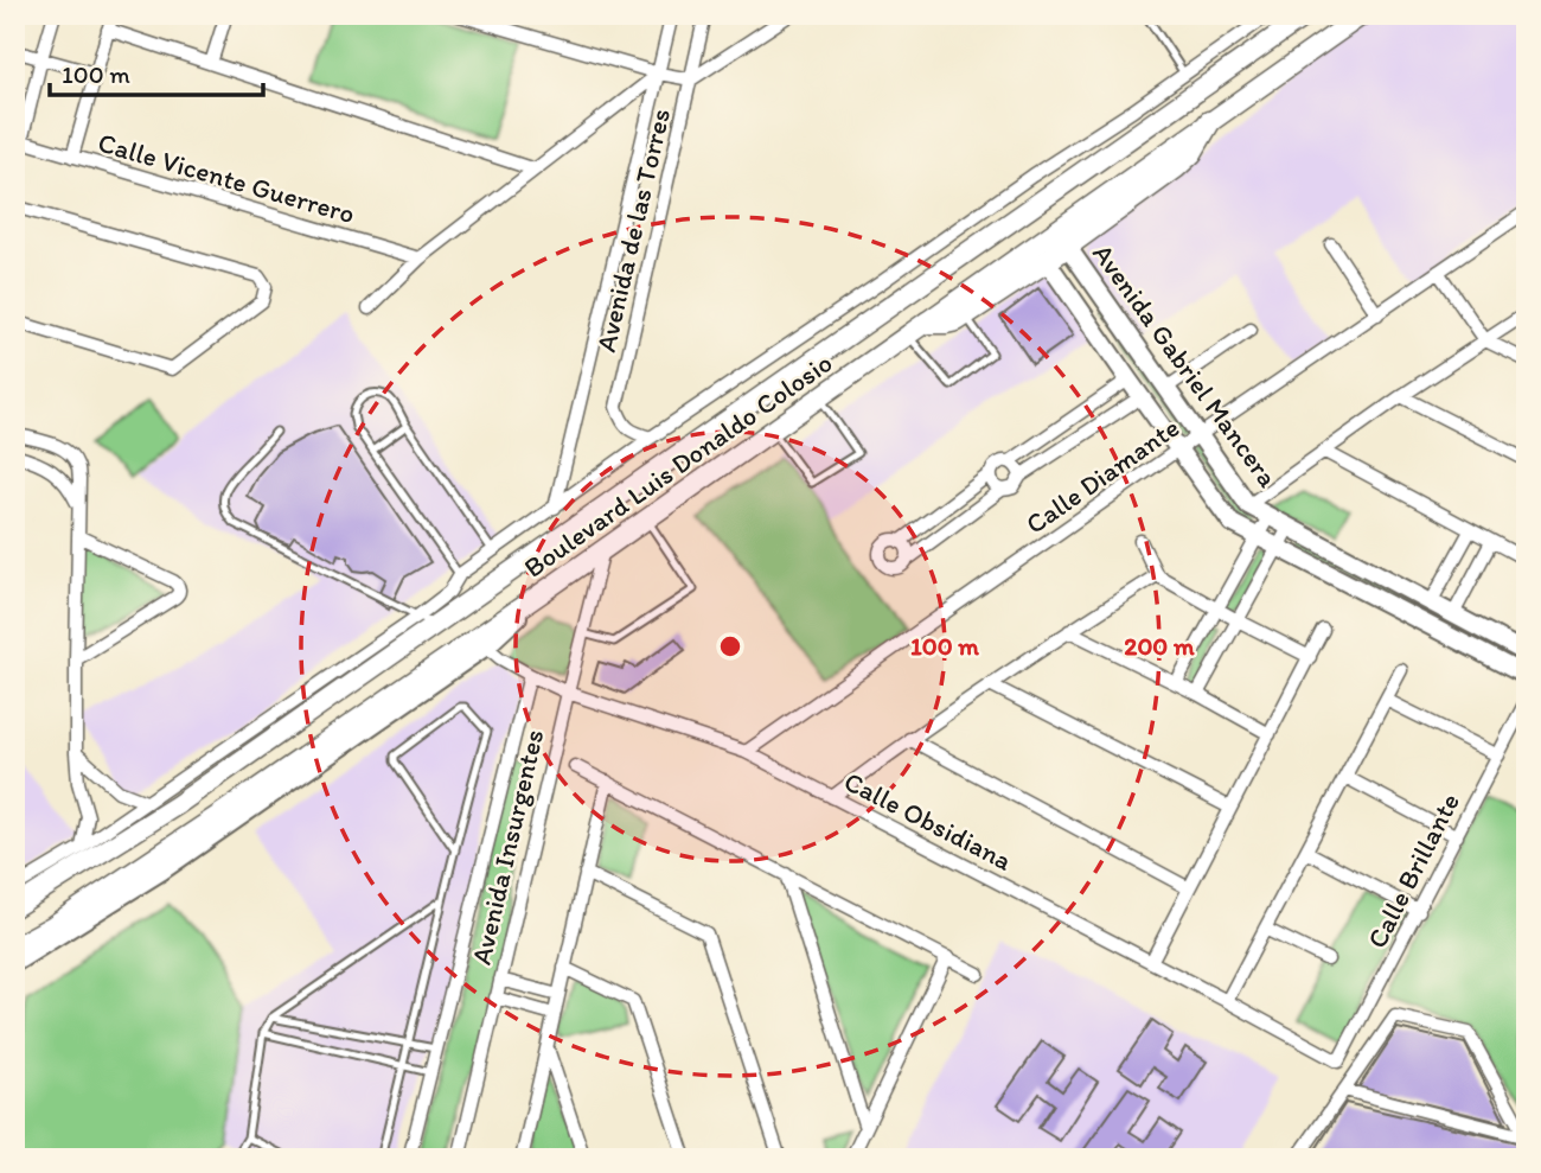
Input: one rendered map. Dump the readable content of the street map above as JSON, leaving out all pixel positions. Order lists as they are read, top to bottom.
{
  "streets": {
    "main road": ["Boulevard Luis Donaldo Colosio"],
    "street": [
      "Calle Vicente Guerrero",
      "Avenida de las Torres",
      "Avenida Gabriel Mancera",
      "Calle Diamante",
      "Calle Obsidiana",
      "Avenida Insurgentes",
      "Calle Brillante"
    ]
  },
  "crossings": [
    ["Avenida Gabriel Mancera", "Calle Diamante"],
    ["Boulevard Luis Donaldo Colosio", "Avenida Insurgentes"],
    ["Calle Diamante", "Calle Obsidiana"],
    ["Calle Obsidiana", "Avenida Insurgentes"],
    ["Calle Obsidiana", "Calle Brillante"]
  ],
  "scale_bar": "100 m",
  "rings": ["100 m", "200 m"]
}
